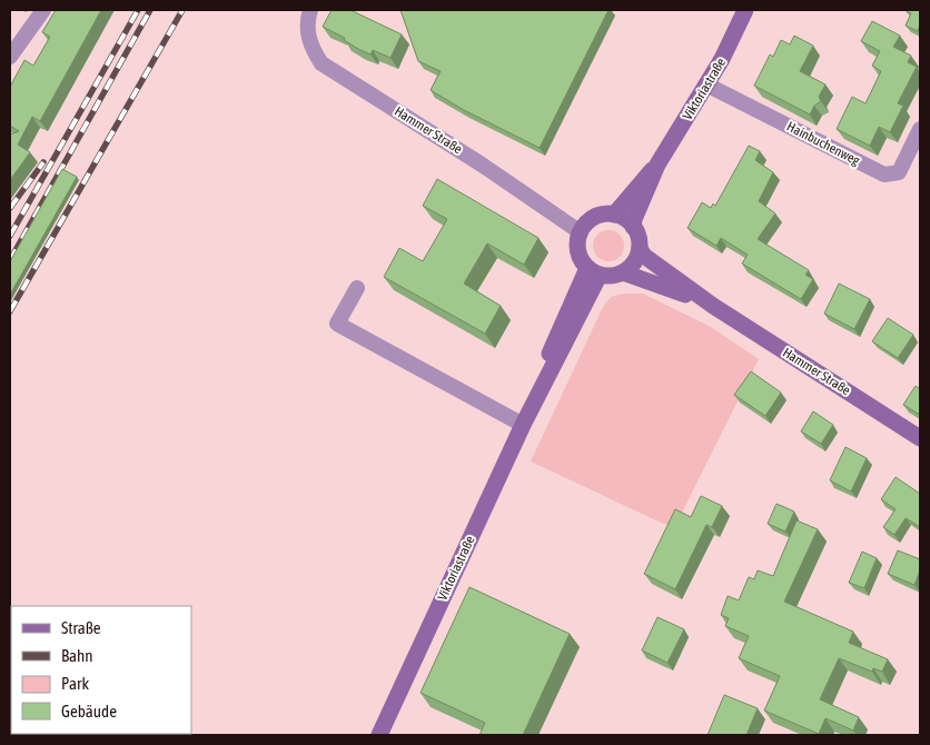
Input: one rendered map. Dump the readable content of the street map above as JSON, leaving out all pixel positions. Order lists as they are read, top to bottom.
{
  "streets": {
    "main road": ["Viktoriastraße", "Hammer Straße"],
    "street": ["Hainbuchenweg"]
  },
  "crossings": [
    ["Viktoriastraße", "Hammer Straße"],
    ["Viktoriastraße", "Hainbuchenweg"]
  ],
  "legend": [
    "Straße",
    "Bahn",
    "Park",
    "Gebäude"
  ]
}
